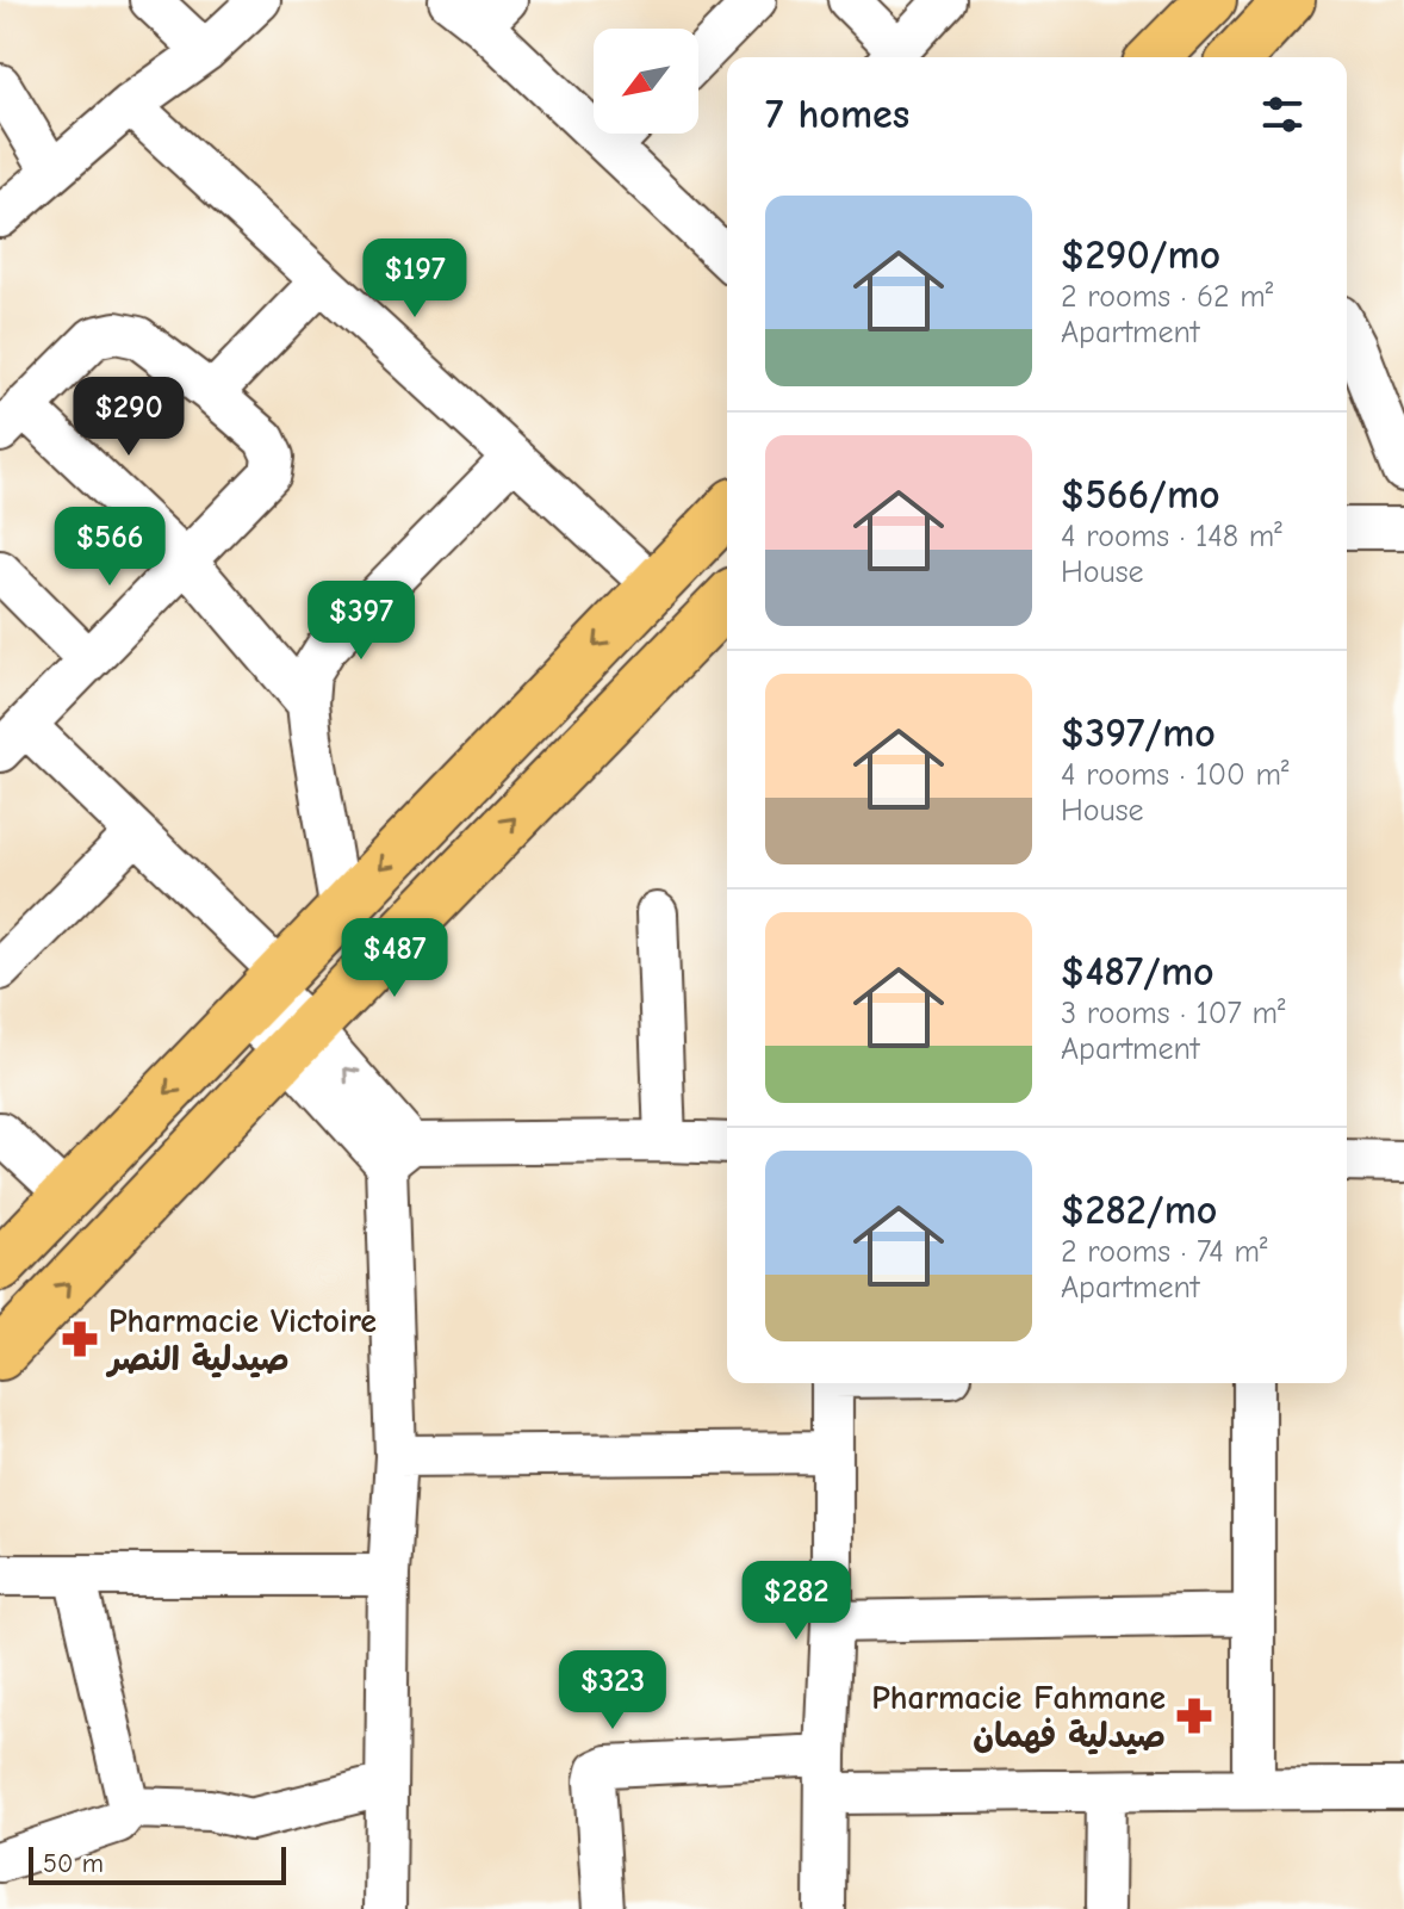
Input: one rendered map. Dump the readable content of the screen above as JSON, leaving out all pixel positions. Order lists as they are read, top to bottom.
{
  "places": {
    "pharmacy": ["Pharmacie Victoire صيدلية النصر", "Pharmacie Fahmane صيدلية فهمان"]
  },
  "scale_bar": "50 m",
  "north": "bottom left",
  "page": {
    "heading": "7 homes",
    "list": [
      {
        "name": "$290/mo",
        "note": "2 rooms · 62 m² · Apartment"
      },
      {
        "name": "$566/mo",
        "note": "4 rooms · 148 m² · House"
      },
      {
        "name": "$397/mo",
        "note": "4 rooms · 100 m² · House"
      },
      {
        "name": "$487/mo",
        "note": "3 rooms · 107 m² · Apartment"
      },
      {
        "name": "$282/mo",
        "note": "2 rooms · 74 m² · Apartment"
      }
    ],
    "price": [
      "$197",
      "$290",
      "$566",
      "$397",
      "$487",
      "$282",
      "$323"
    ],
    "scale": "50 m"
  }
}
